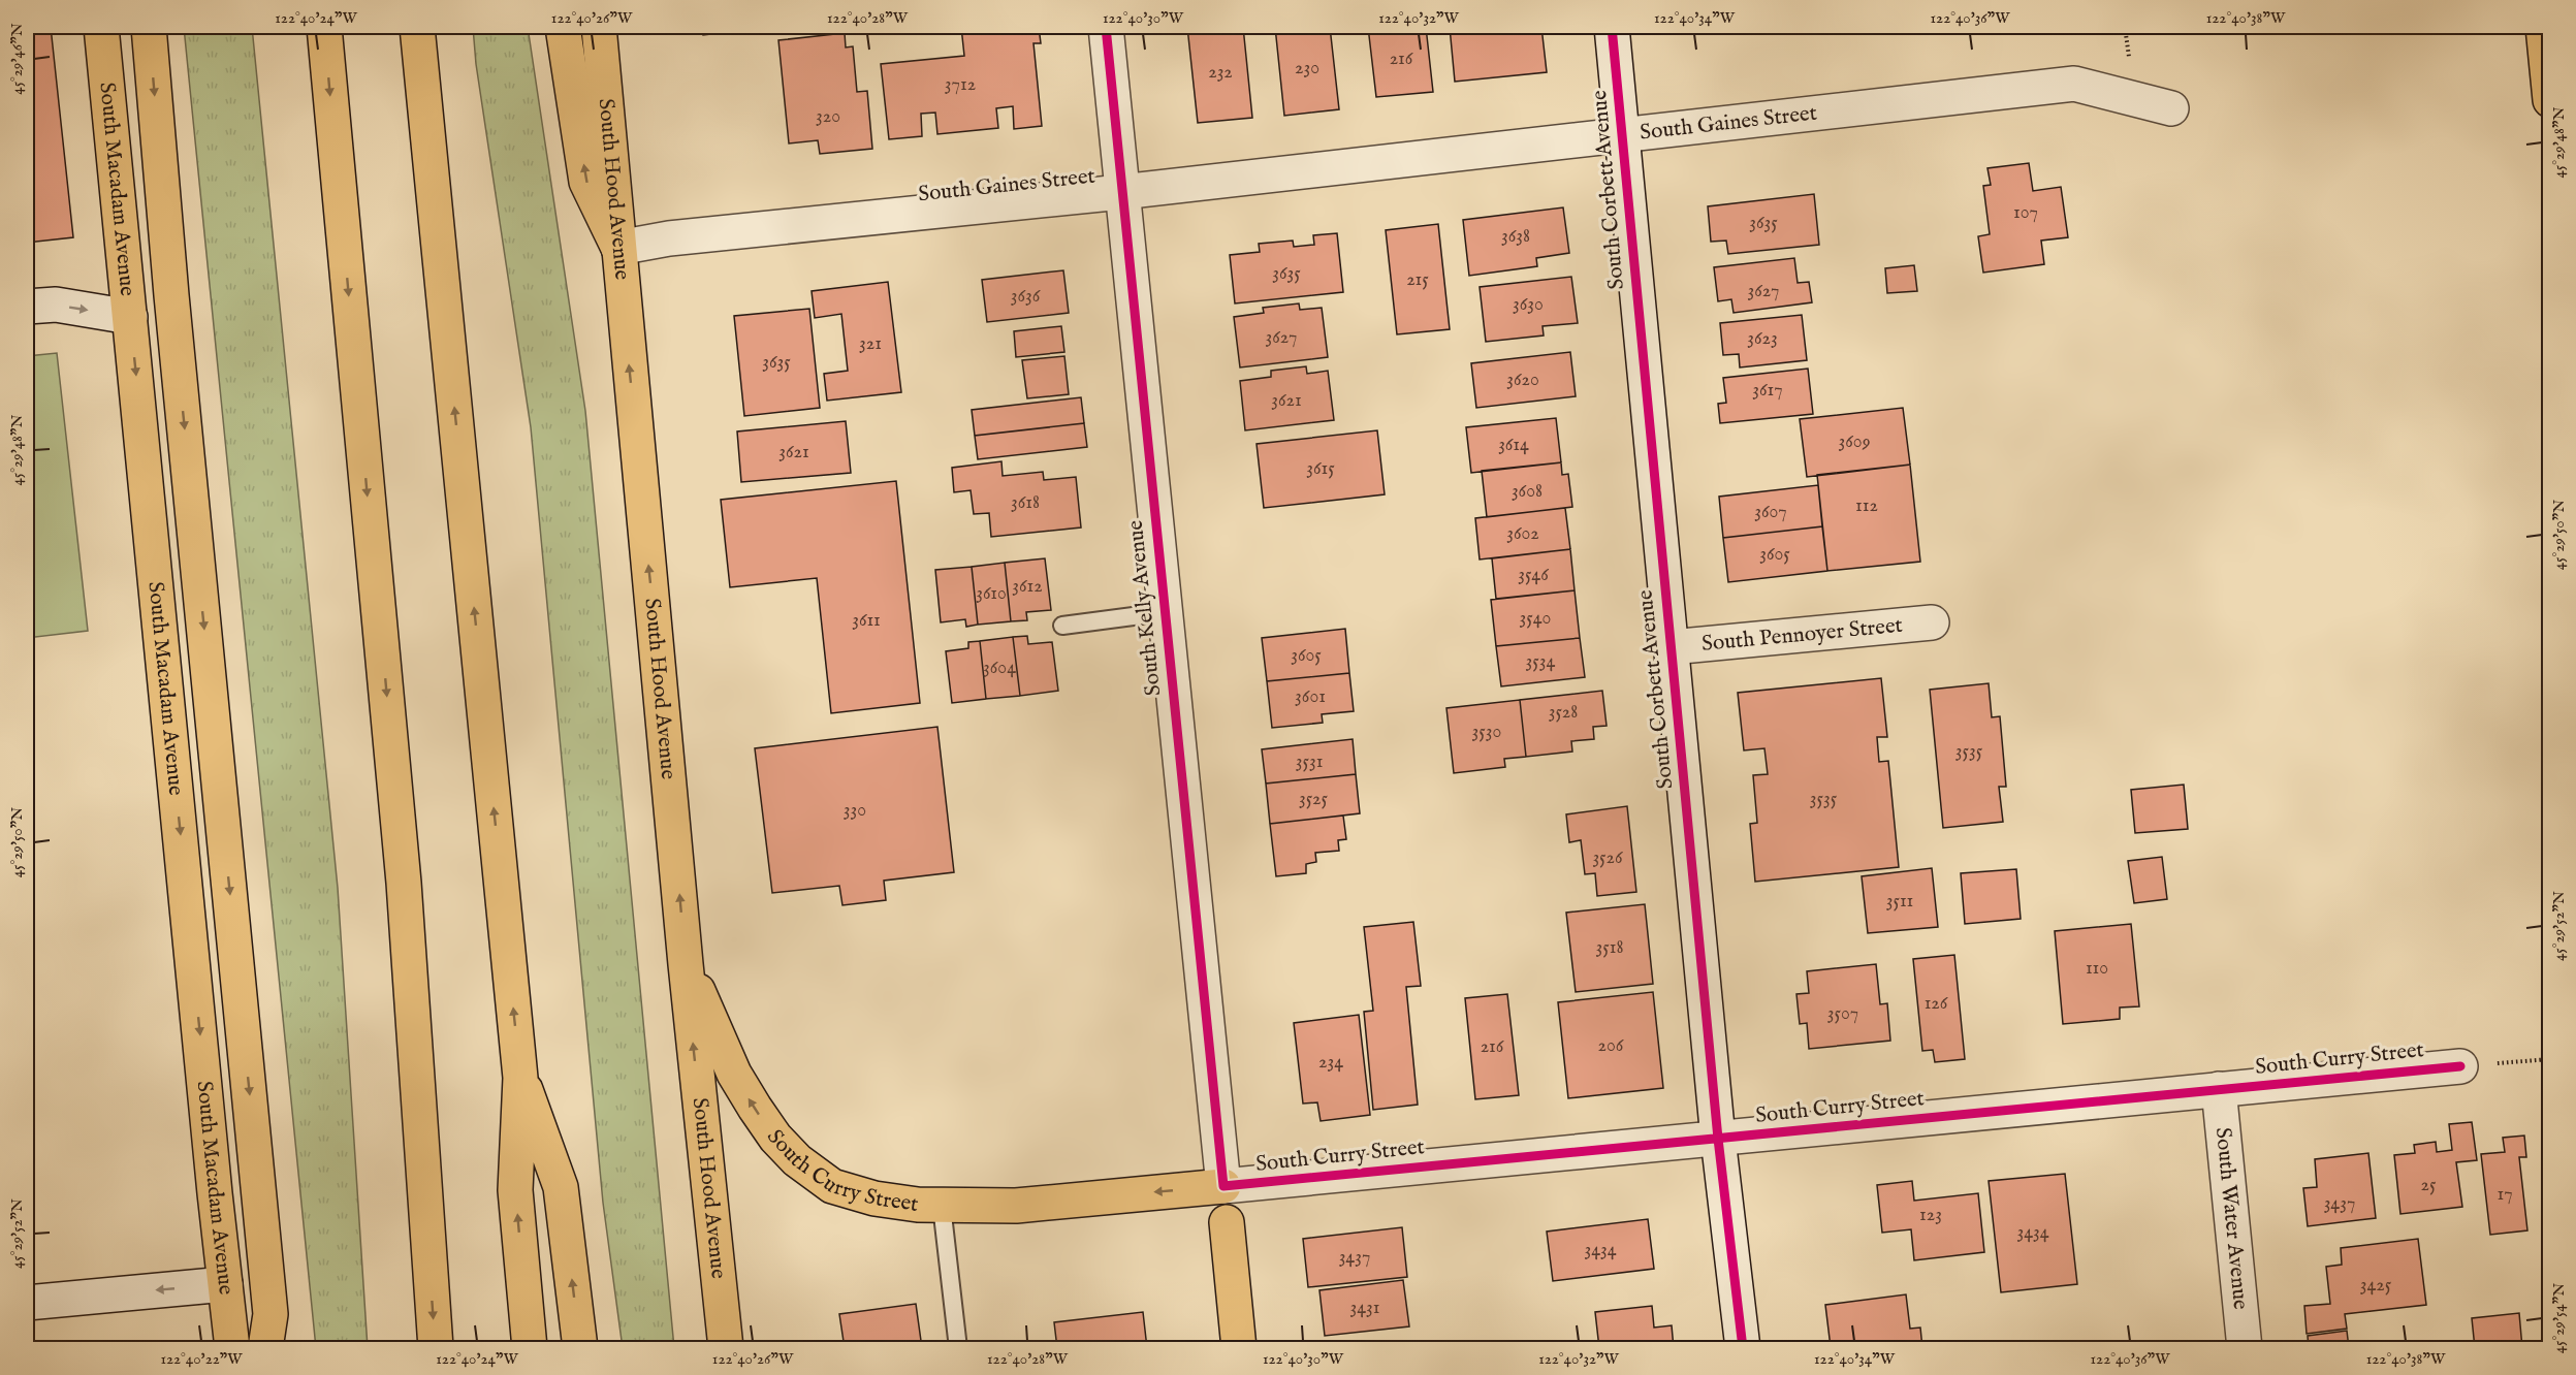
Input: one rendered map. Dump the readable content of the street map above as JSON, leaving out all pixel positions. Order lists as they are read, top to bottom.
{
  "streets": {
    "main road": [
      "South Macadam Avenue",
      "South Hood Avenue",
      "South Kelly Avenue",
      "South Curry Street"
    ],
    "street": [
      "South Gaines Street",
      "South Corbett Avenue",
      "South Pennoyer Street",
      "South Water Avenue"
    ]
  },
  "crossings": [
    ["South Gaines Street", "South Hood Avenue"],
    ["South Gaines Street", "South Corbett Avenue"],
    ["South Gaines Street", "South Kelly Avenue"],
    ["South Hood Avenue", "South Curry Street"],
    ["South Corbett Avenue", "South Pennoyer Street"],
    ["South Corbett Avenue", "South Curry Street"],
    ["South Kelly Avenue", "South Curry Street"],
    ["South Curry Street", "South Water Avenue"]
  ],
  "house_numbers": [
    "216",
    "230",
    "232",
    "3712",
    "320",
    "107",
    "3635",
    "3638",
    "3635",
    "215",
    "3627",
    "3636",
    "3630",
    "3627",
    "3623",
    "321",
    "3635",
    "3620",
    "3617",
    "3621",
    "3609",
    "3614",
    "3621",
    "3615",
    "3608",
    "3618",
    "112",
    "3607",
    "3602",
    "3605",
    "3546",
    "3612",
    "3610",
    "3540",
    "3611",
    "3605",
    "3534",
    "3604",
    "3601",
    "3528",
    "3530",
    "3535",
    "3531",
    "3525",
    "3535",
    "330",
    "3526",
    "3511",
    "3518",
    "110",
    "126",
    "3507",
    "206",
    "216",
    "234",
    "25",
    "17",
    "3437",
    "123",
    "3434",
    "3434",
    "3437",
    "3425",
    "3431"
  ],
  "coordinates": [
    "122°40'24\"W",
    "122°40'26\"W",
    "122°40'28\"W",
    "122°40'30\"W",
    "122°40'32\"W",
    "122°40'34\"W",
    "122°40'36\"W",
    "122°40'38\"W",
    "45°29'46\"N",
    "45°29'48\"N",
    "45°29'50\"N",
    "45°29'52\"N",
    "45°29'54\"N",
    "122°40'22\"W"
  ]
}
